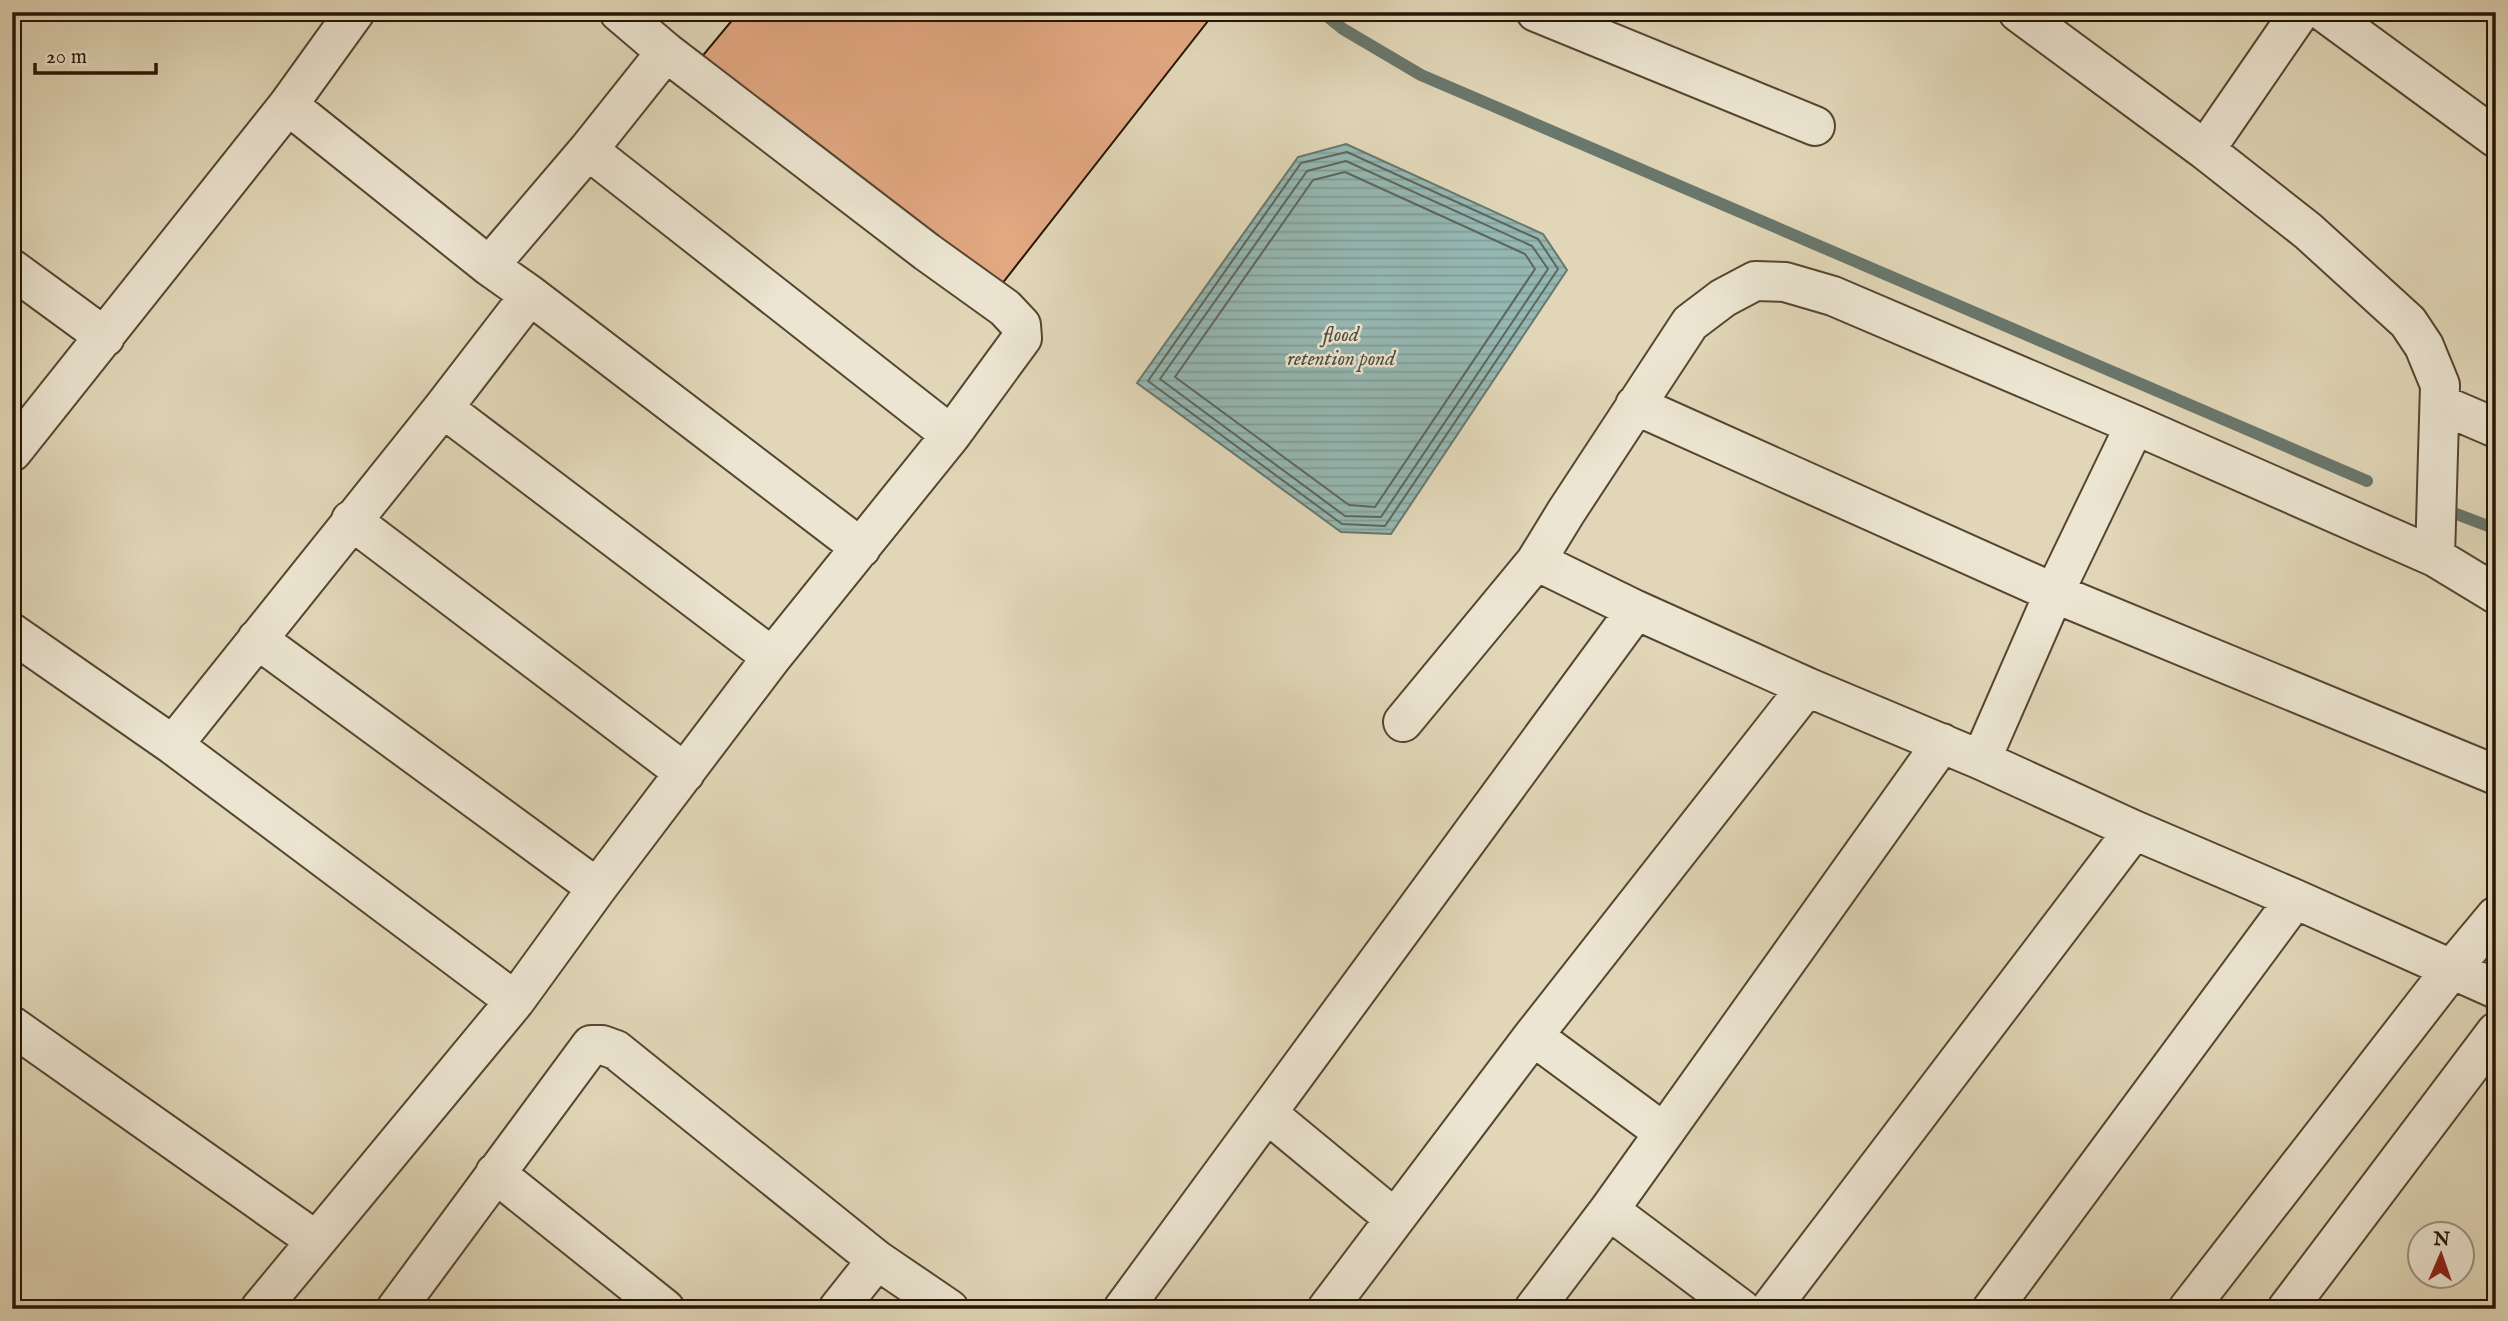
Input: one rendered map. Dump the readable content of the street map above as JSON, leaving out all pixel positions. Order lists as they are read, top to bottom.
{
  "water": ["flood retention pond"],
  "scale_bar": "20 m",
  "north": "top"
}
